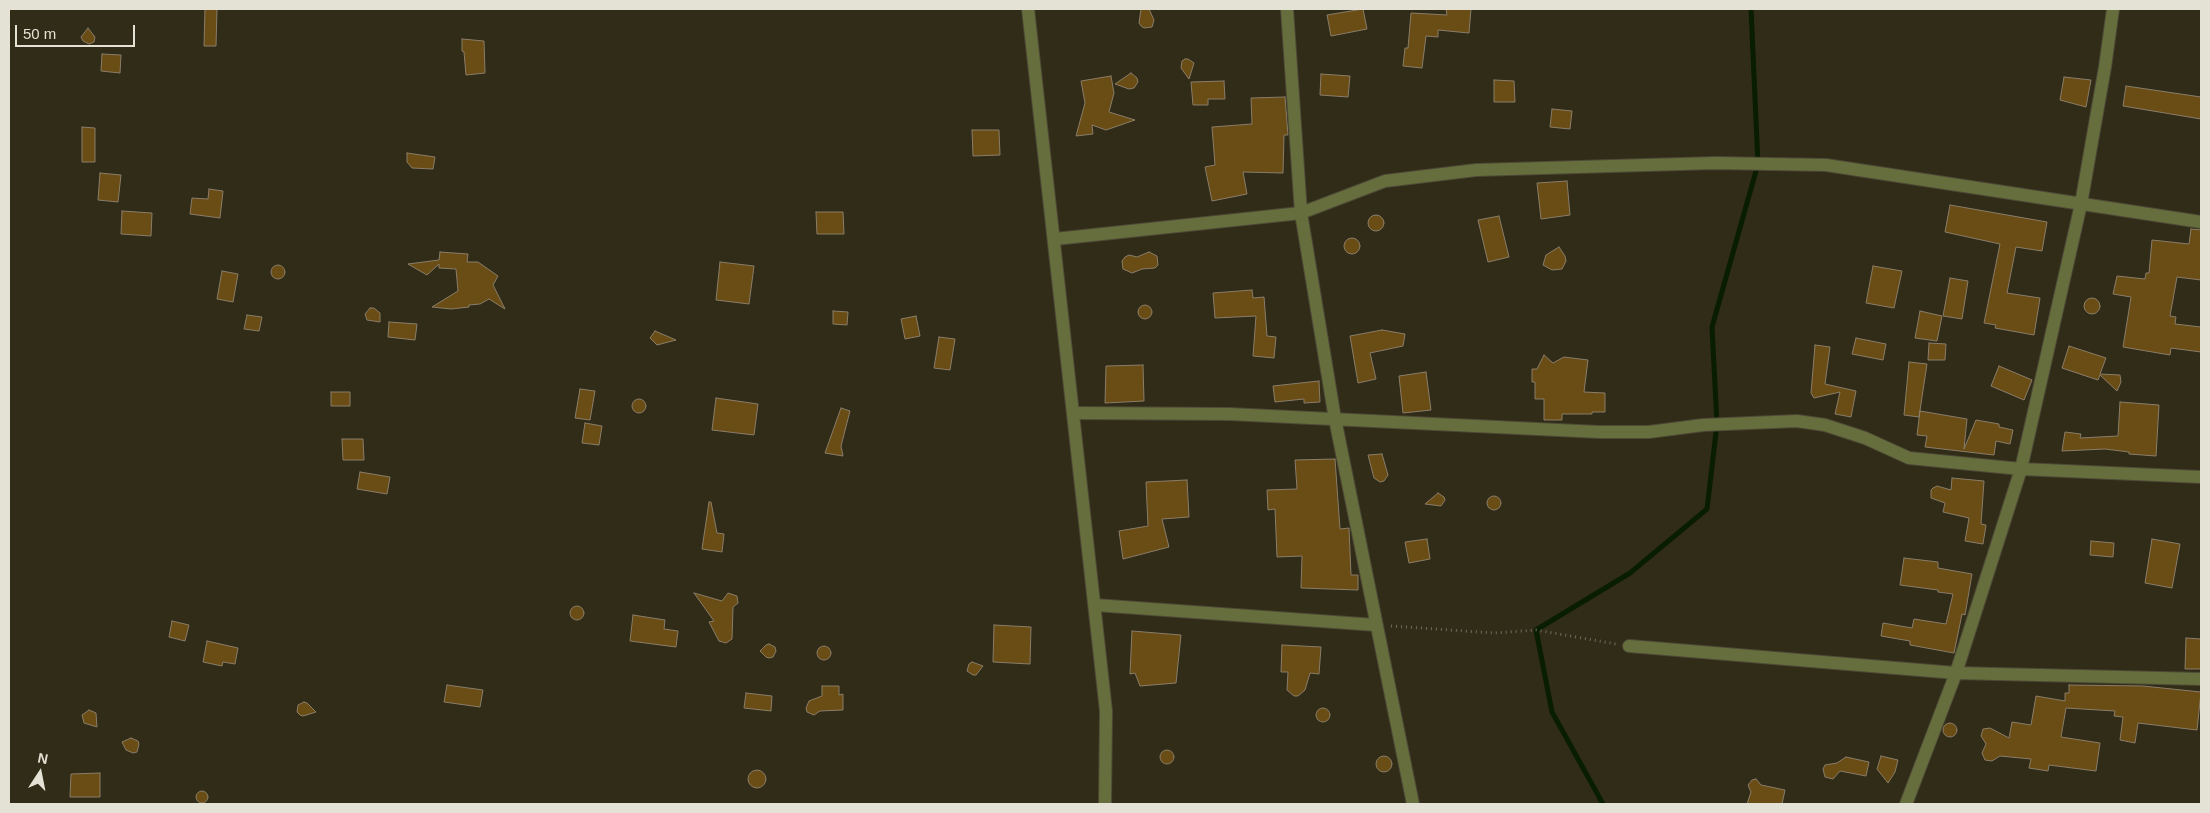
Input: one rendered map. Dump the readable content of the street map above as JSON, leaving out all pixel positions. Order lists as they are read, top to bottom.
{
  "scale_bar": "50 m",
  "north": "top"
}
